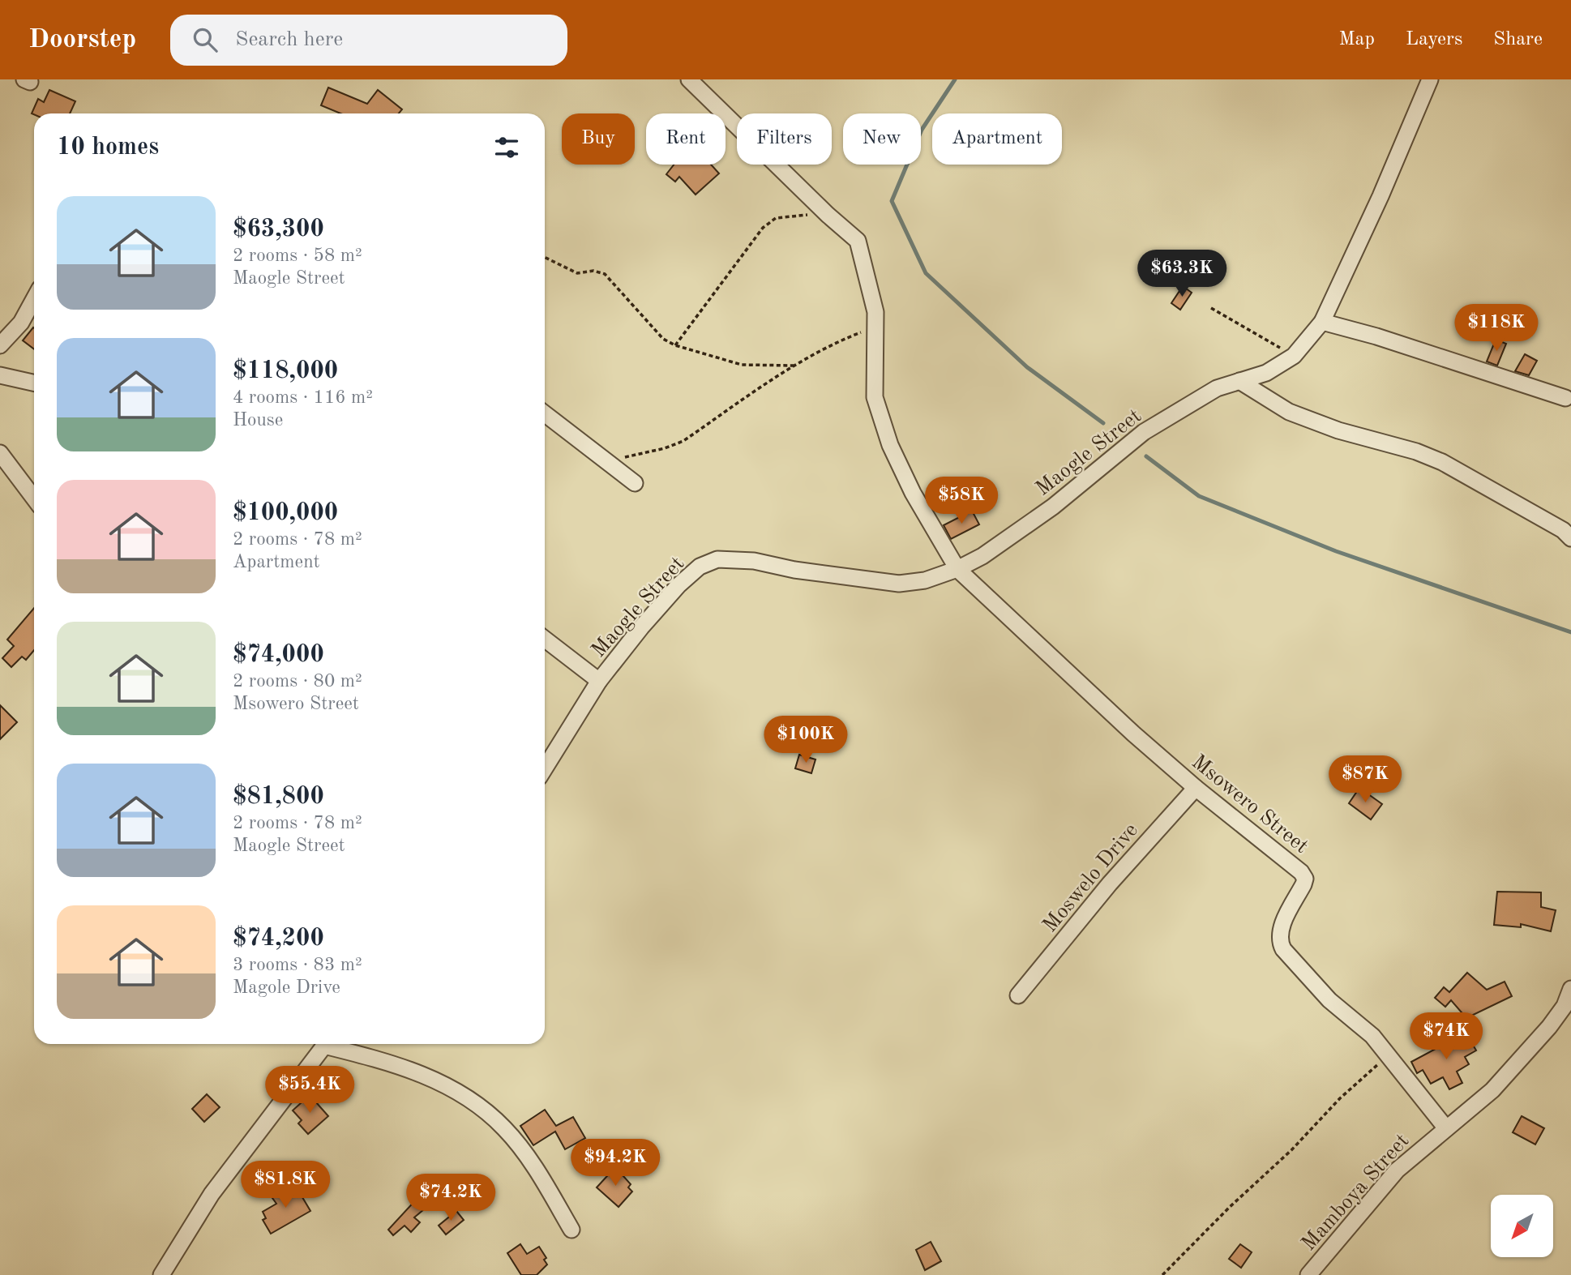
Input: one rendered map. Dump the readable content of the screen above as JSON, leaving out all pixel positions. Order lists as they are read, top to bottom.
{
  "streets": {
    "street": [
      "Maogle Street",
      "Msowero Street",
      "Moswelo Drive",
      "Mamboya Street"
    ]
  },
  "crossings": [
    ["Maogle Street", "Msowero Street"],
    ["Msowero Street", "Moswelo Drive"],
    ["Msowero Street", "Mamboya Street"]
  ],
  "north": "bottom left",
  "page": {
    "header": "Doorstep",
    "search": "Search here",
    "nav": ["Map", "Layers", "Share"],
    "chip": [
      "Buy",
      "Rent",
      "Filters",
      "New",
      "Apartment"
    ],
    "heading": "10 homes",
    "list": [
      {
        "name": "$63,300",
        "note": "2 rooms · 58 m² · Maogle Street"
      },
      {
        "name": "$118,000",
        "note": "4 rooms · 116 m² · House"
      },
      {
        "name": "$100,000",
        "note": "2 rooms · 78 m² · Apartment"
      },
      {
        "name": "$74,000",
        "note": "2 rooms · 80 m² · Msowero Street"
      },
      {
        "name": "$81,800",
        "note": "2 rooms · 78 m² · Maogle Street"
      },
      {
        "name": "$74,200",
        "note": "3 rooms · 83 m² · Magole Drive"
      }
    ],
    "price": [
      "$63.3K",
      "$118K",
      "$58K",
      "$100K",
      "$87K",
      "$74K",
      "$55.4K",
      "$94.2K",
      "$81.8K",
      "$74.2K"
    ]
  }
}
